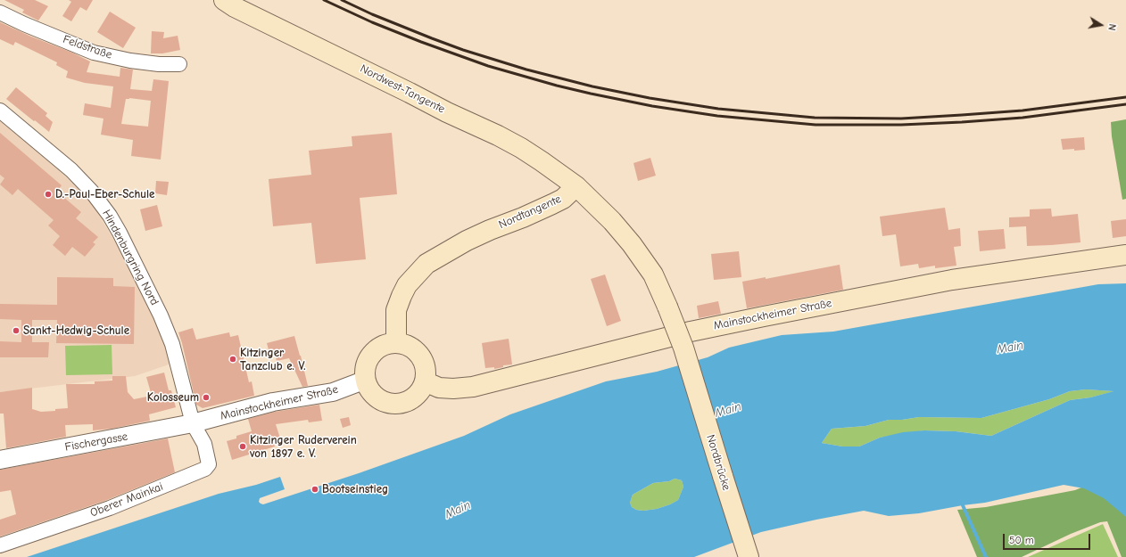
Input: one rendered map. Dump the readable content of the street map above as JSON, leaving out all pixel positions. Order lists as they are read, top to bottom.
{
  "streets": {
    "main road": [
      "Nordwest-Tangente",
      "Nordtangente",
      "Mainstockheimer Straße",
      "Nordbrücke"
    ],
    "street": [
      "Feldstraße",
      "Hindenburgring Nord",
      "Fischergasse",
      "Oberer Mainkai"
    ]
  },
  "crossings": [
    ["Nordwest-Tangente", "Nordtangente"],
    ["Nordwest-Tangente", "Nordbrücke"],
    ["Nordtangente", "Mainstockheimer Straße"],
    ["Nordtangente", "Nordbrücke"],
    ["Hindenburgring Nord", "Mainstockheimer Straße"],
    ["Hindenburgring Nord", "Fischergasse"],
    ["Hindenburgring Nord", "Oberer Mainkai"],
    ["Mainstockheimer Straße", "Fischergasse"],
    ["Mainstockheimer Straße", "Oberer Mainkai"],
    ["Fischergasse", "Oberer Mainkai"]
  ],
  "water": ["Main"],
  "places": [
    "D.-Paul-Eber-Schule",
    "Sankt-Hedwig-Schule",
    "Kitzinger Tanzclub e. V.",
    "Kolosseum",
    "Kitzinger Ruderverein von 1897 e. V.",
    "Bootseinstieg"
  ],
  "scale_bar": "50 m",
  "north": "right"
}
